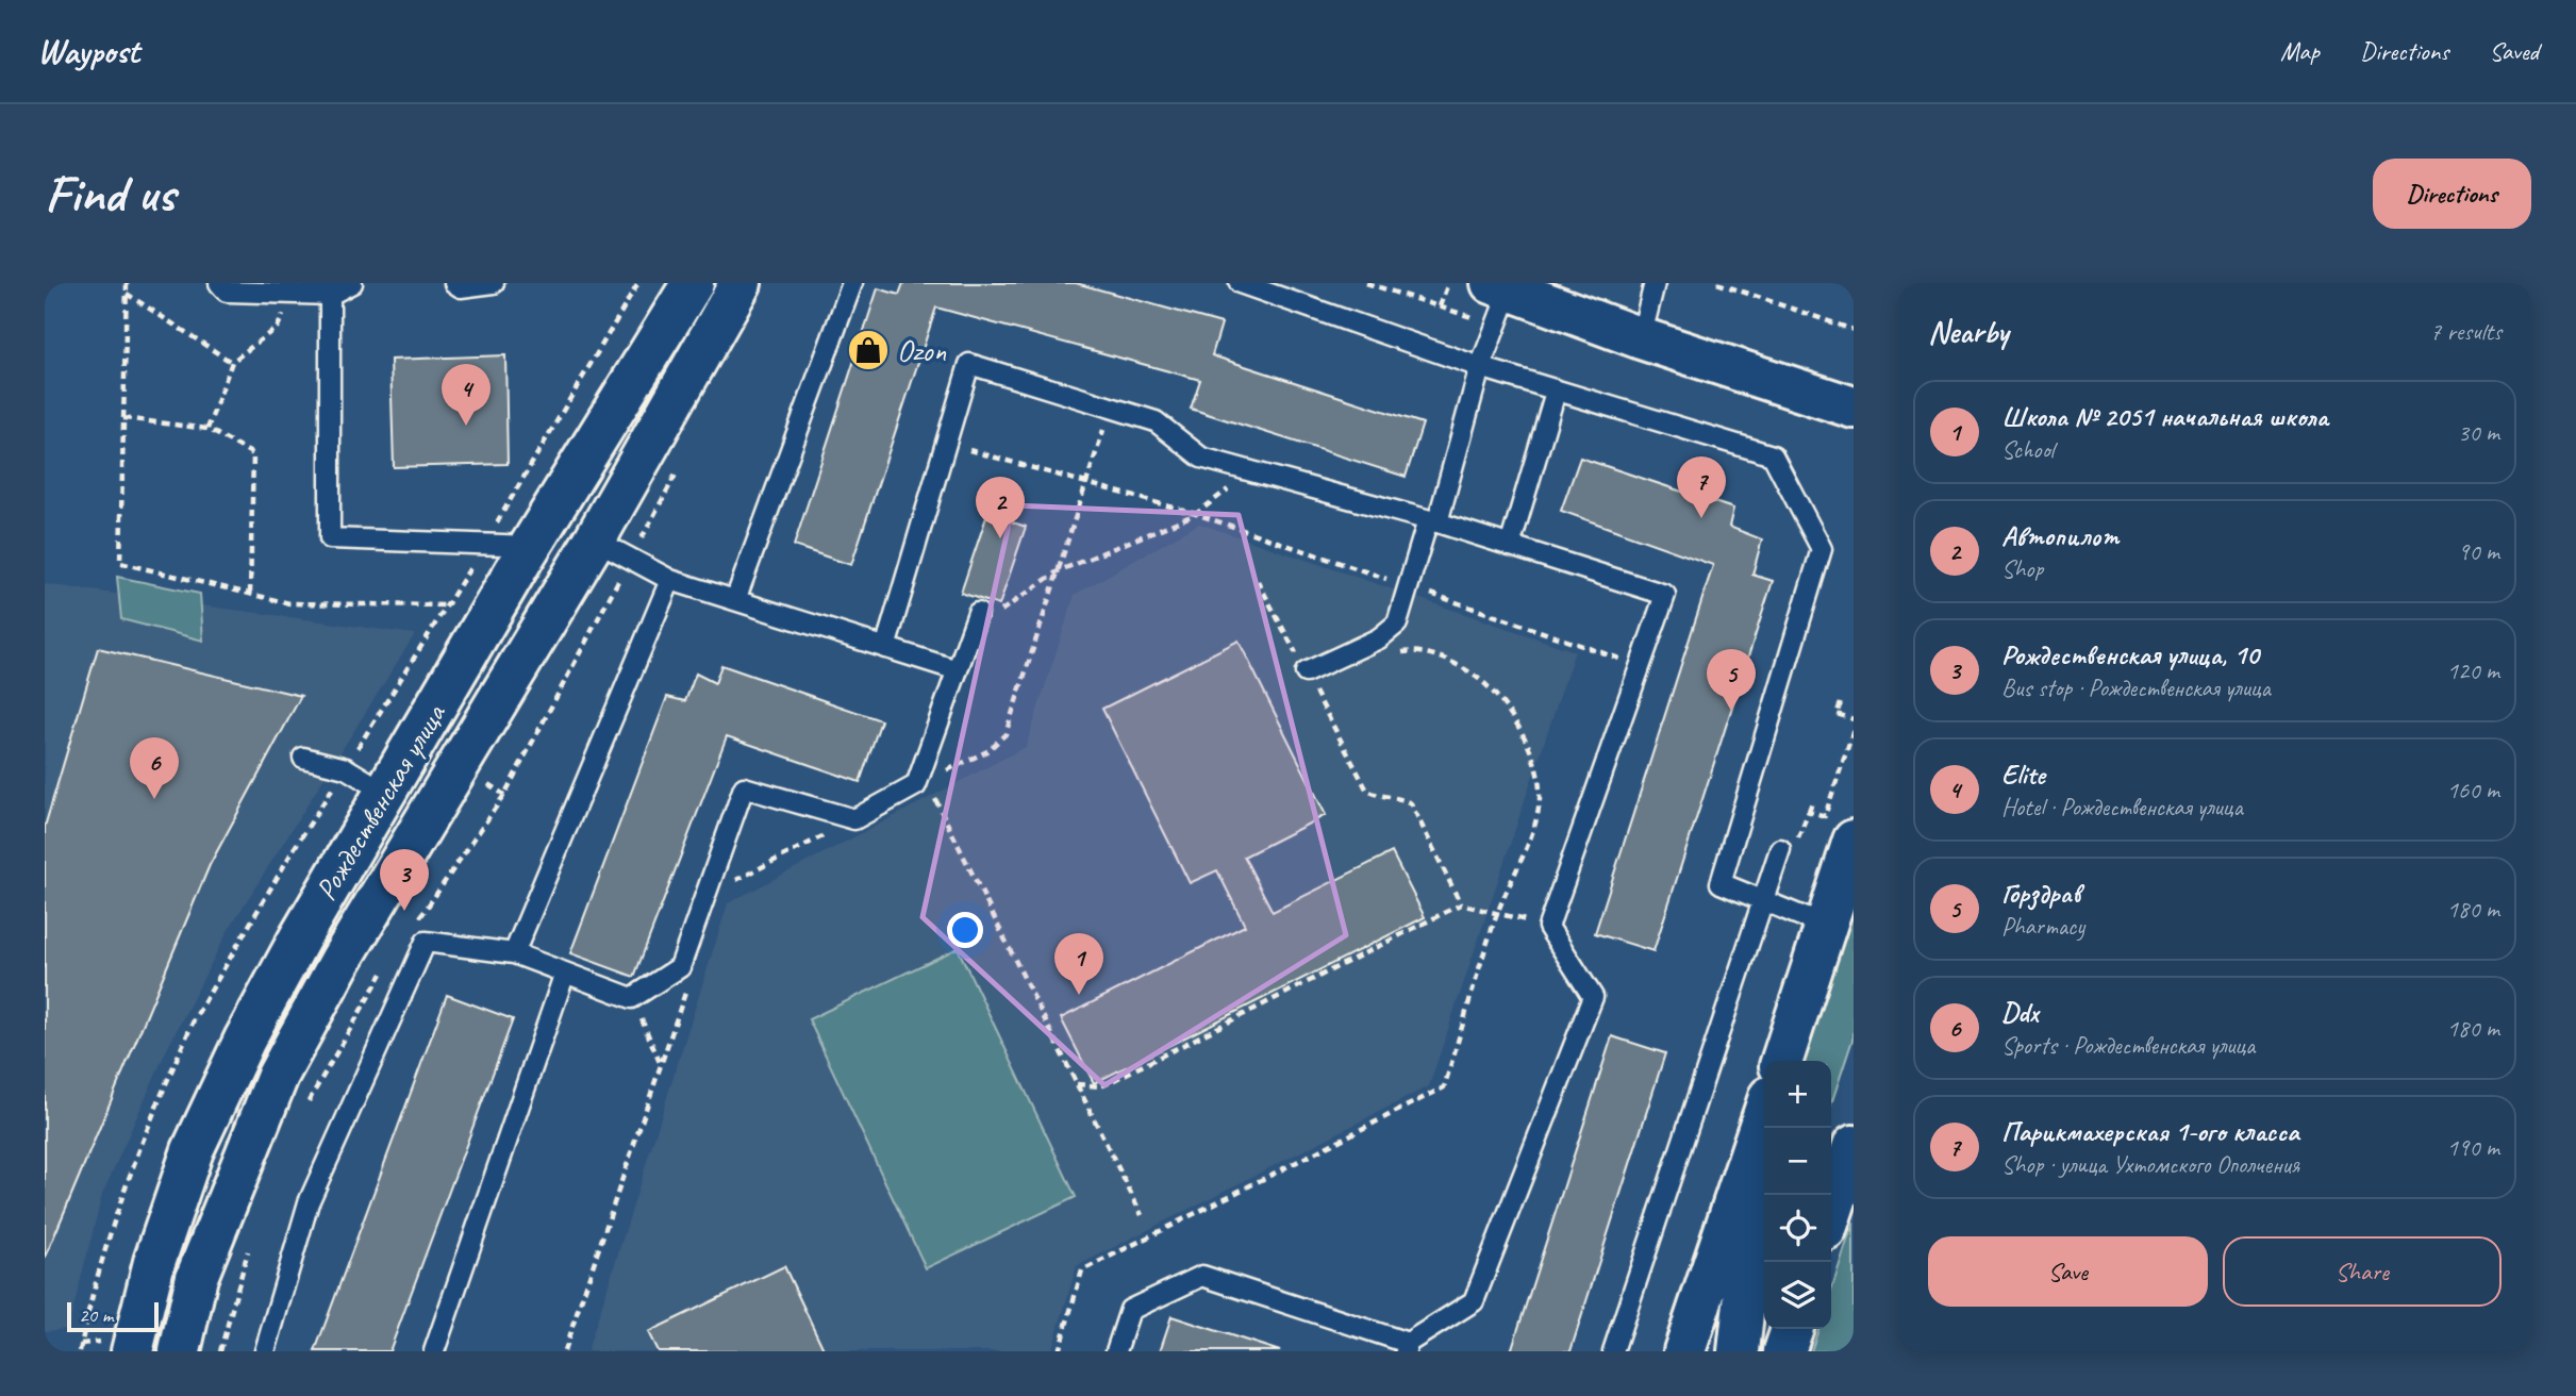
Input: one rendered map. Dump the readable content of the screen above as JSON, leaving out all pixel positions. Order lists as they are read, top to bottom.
{
  "streets": {
    "street": ["Рождественская улица"]
  },
  "places": {
    "shop": ["Ozon"]
  },
  "scale_bar": "20 m",
  "page": {
    "header": "Waypost",
    "nav": ["Map", "Directions", "Saved"],
    "buttons": [
      "Directions",
      ["Save", "Share"]
    ],
    "title": "Find us",
    "heading": ["Nearby", "7 results"],
    "pins": [
      "4",
      "7",
      "2",
      "5",
      "6",
      "3",
      "1"
    ],
    "list": [
      {
        "mark": "1",
        "name": "Школа № 2051 начальная школа",
        "note": "School",
        "value": "30 m"
      },
      {
        "mark": "2",
        "name": "Автопилот",
        "note": "Shop",
        "value": "90 m"
      },
      {
        "mark": "3",
        "name": "Рождественская улица, 10",
        "note": "Bus stop · Рождественская улица",
        "value": "120 m"
      },
      {
        "mark": "4",
        "name": "Elite",
        "note": "Hotel · Рождественская улица",
        "value": "160 m"
      },
      {
        "mark": "5",
        "name": "Горздрав",
        "note": "Pharmacy",
        "value": "180 m"
      },
      {
        "mark": "6",
        "name": "Ddx",
        "note": "Sports · Рождественская улица",
        "value": "180 m"
      },
      {
        "mark": "7",
        "name": "Парикмахерская 1-ого класса",
        "note": "Shop · улица Ухтомского Ополчения",
        "value": "190 m"
      }
    ],
    "map_buttons": ["+", "−"],
    "scale": "20 m"
  }
}
